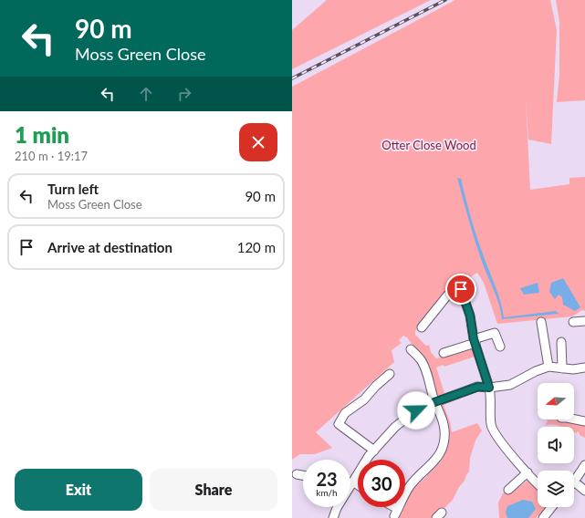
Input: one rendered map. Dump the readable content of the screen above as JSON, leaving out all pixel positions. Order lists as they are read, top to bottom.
{
  "parks": ["Otter Close Wood"],
  "north": "left",
  "page": {
    "turn": ["90 m", "Moss Green Close"],
    "heading": ["1 min", "210 m · 19:17"],
    "list": [
      {
        "name": "Turn left",
        "note": "Moss Green Close",
        "value": "90 m"
      },
      {
        "name": "Arrive at destination",
        "value": "120 m"
      }
    ],
    "speed": "23 km/h",
    "limit": "30",
    "buttons": ["Exit", "Share"]
  }
}
